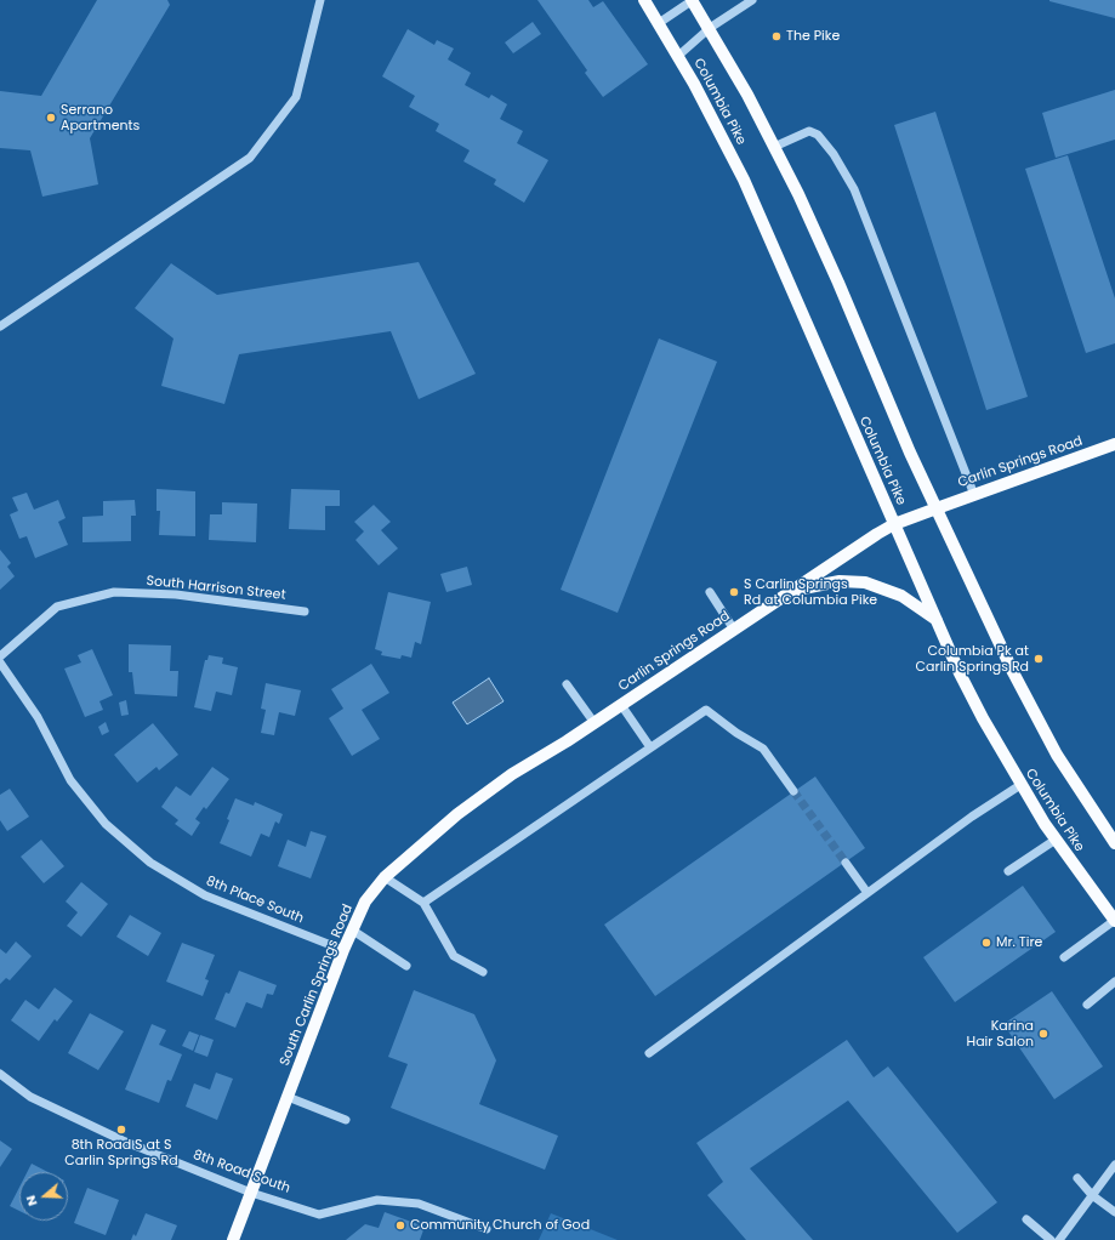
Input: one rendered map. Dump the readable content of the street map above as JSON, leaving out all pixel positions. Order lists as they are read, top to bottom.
{
  "streets": {
    "main road": ["Columbia Pike", "Carlin Springs Road", "South Carlin Springs Road"],
    "street": ["South Harrison Street", "8th Place South", "8th Road South"]
  },
  "crossings": [
    ["Columbia Pike", "Carlin Springs Road"],
    ["Carlin Springs Road", "South Carlin Springs Road"],
    ["8th Place South", "South Carlin Springs Road"],
    ["South Carlin Springs Road", "8th Road South"]
  ],
  "places": [
    "The Pike",
    "Serrano Apartments",
    "S Carlin Springs Rd at Columbia Pike",
    "Columbia Pk at Carlin Springs Rd",
    "Mr. Tire",
    "Karina Hair Salon",
    "8th Road S at S Carlin Springs Rd",
    "Community Church of God"
  ],
  "north": "left"
}
